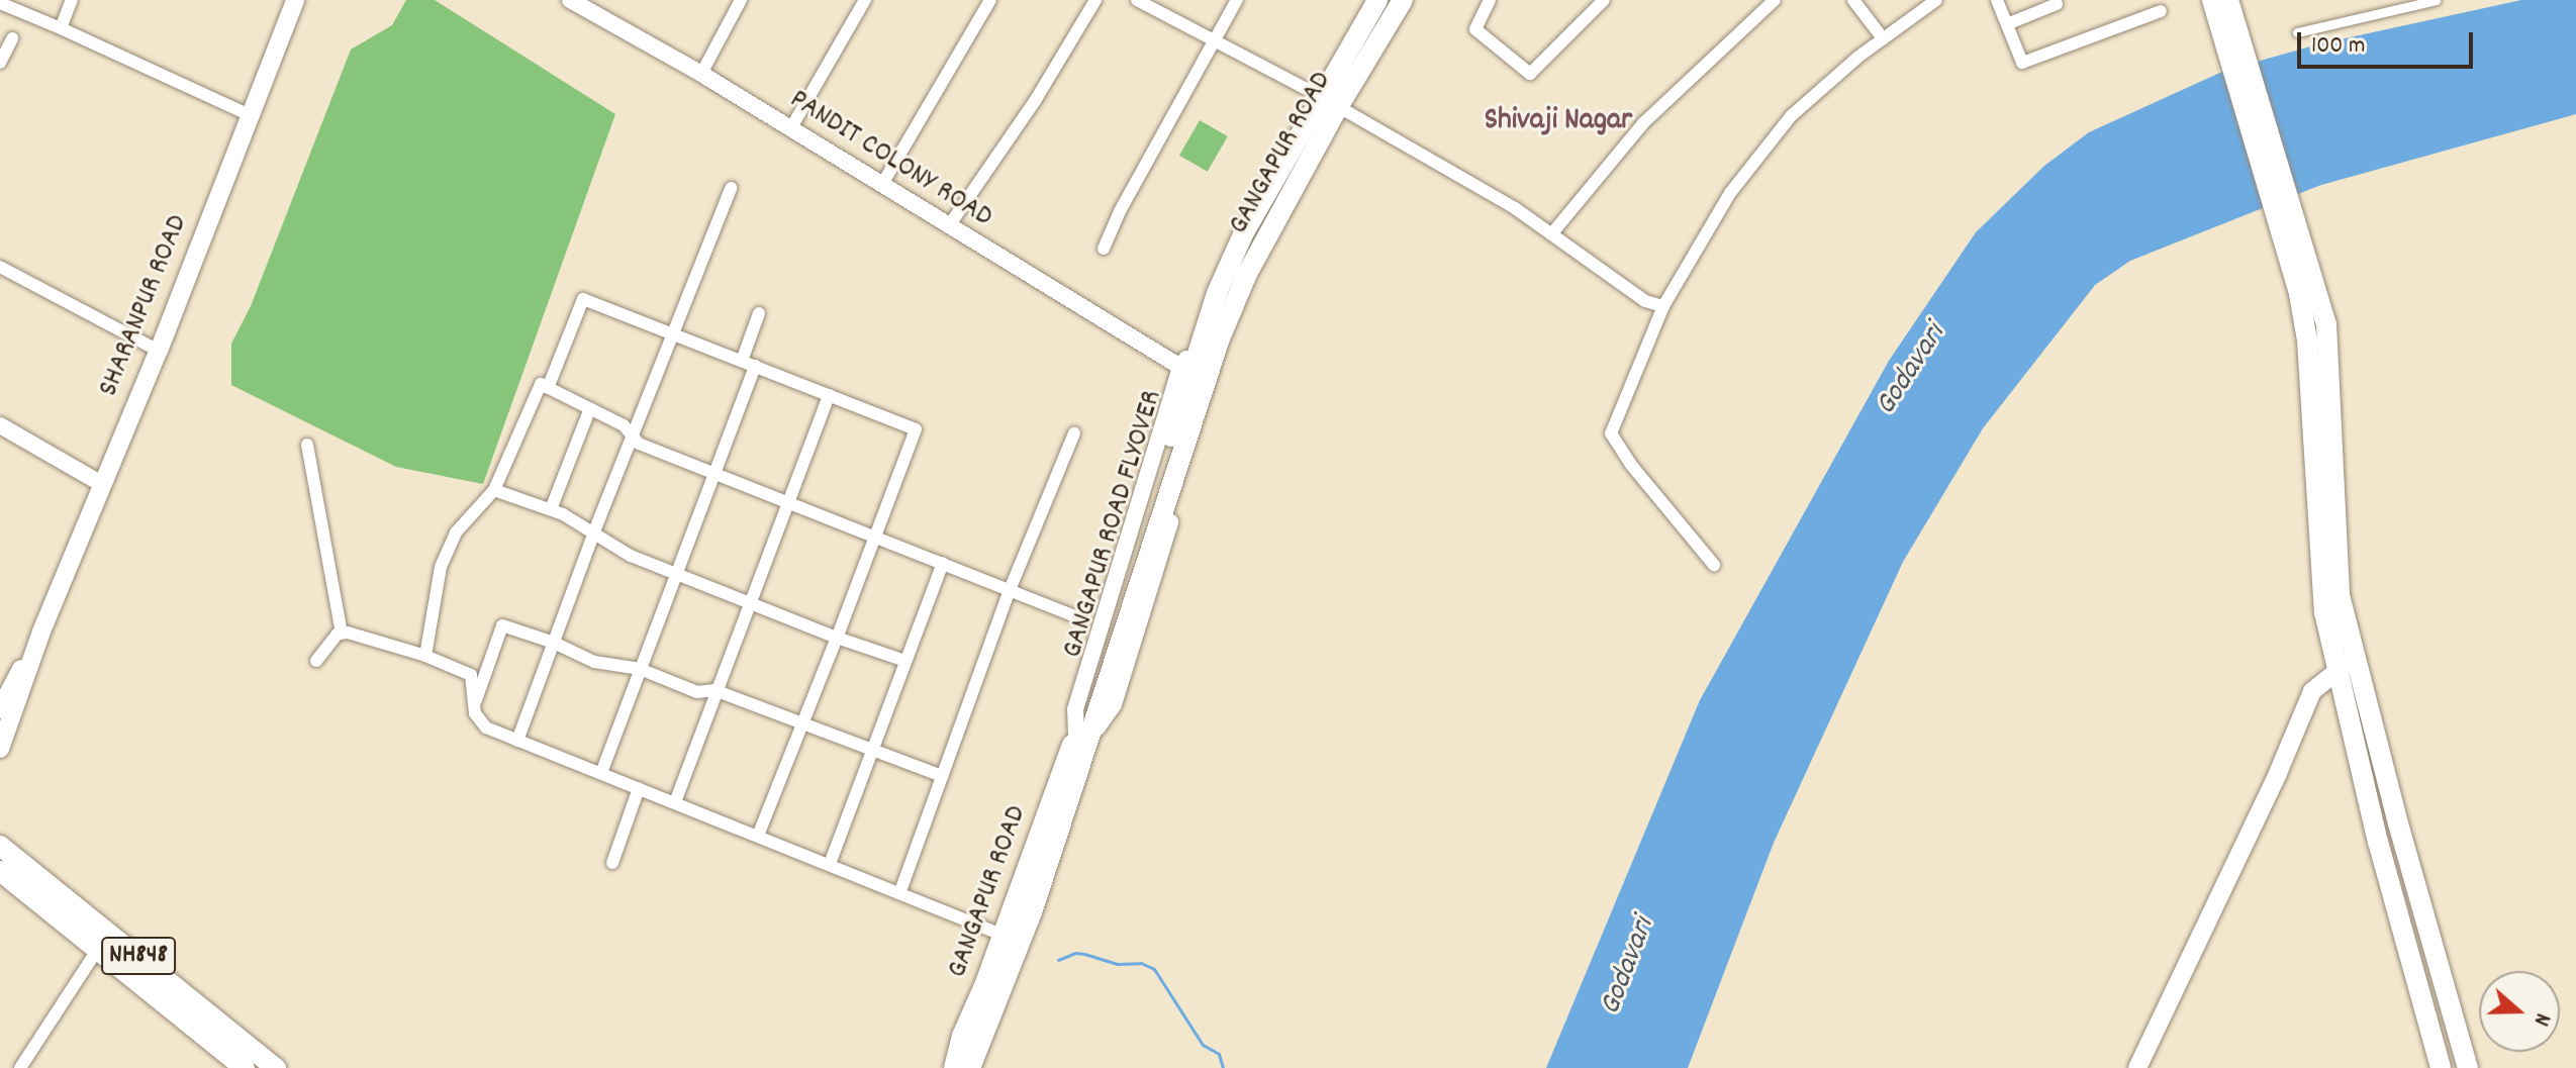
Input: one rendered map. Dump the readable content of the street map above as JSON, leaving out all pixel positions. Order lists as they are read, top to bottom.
{
  "streets": {
    "main road": [
      "GANGAPUR ROAD",
      "SHARANPUR ROAD",
      "GANGAPUR ROAD FLYOVER",
      "NH848"
    ],
    "street": ["PANDIT COLONY ROAD"]
  },
  "crossings": [
    ["GANGAPUR ROAD", "GANGAPUR ROAD FLYOVER"],
    ["PANDIT COLONY ROAD", "GANGAPUR ROAD FLYOVER"]
  ],
  "districts": ["Shivaji Nagar"],
  "water": ["Godavari"],
  "scale_bar": "100 m",
  "north": "right"
}
